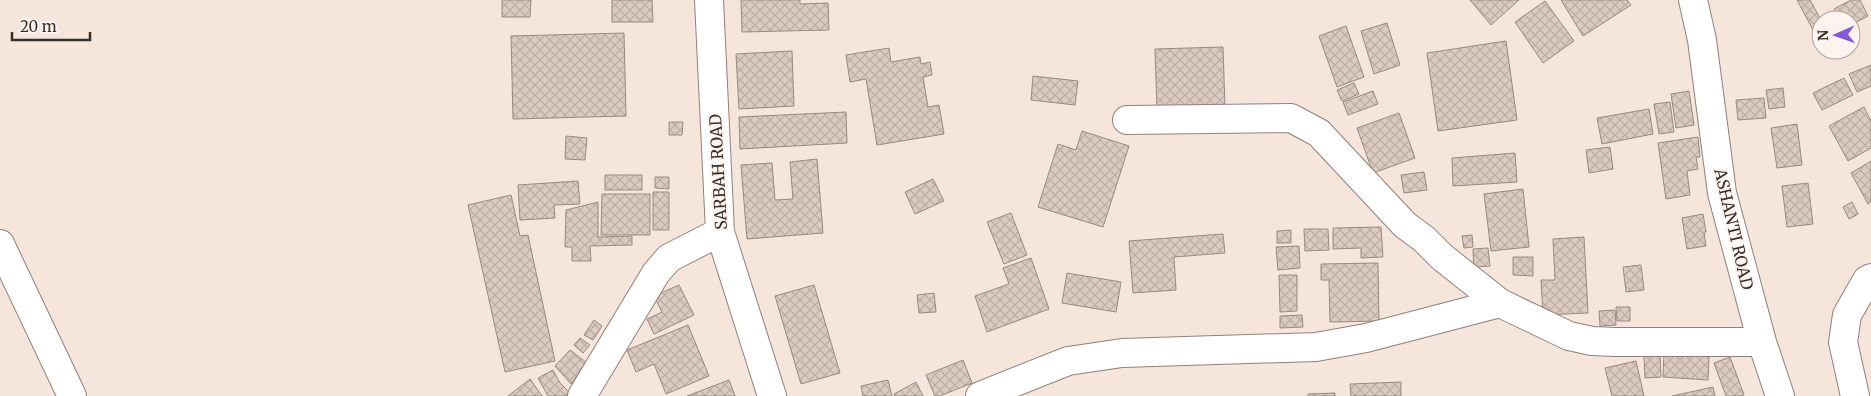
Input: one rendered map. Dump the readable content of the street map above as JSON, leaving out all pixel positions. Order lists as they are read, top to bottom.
{
  "streets": {
    "street": ["SARBAH ROAD", "ASHANTI ROAD"]
  },
  "scale_bar": "20 m",
  "north": "left"
}
